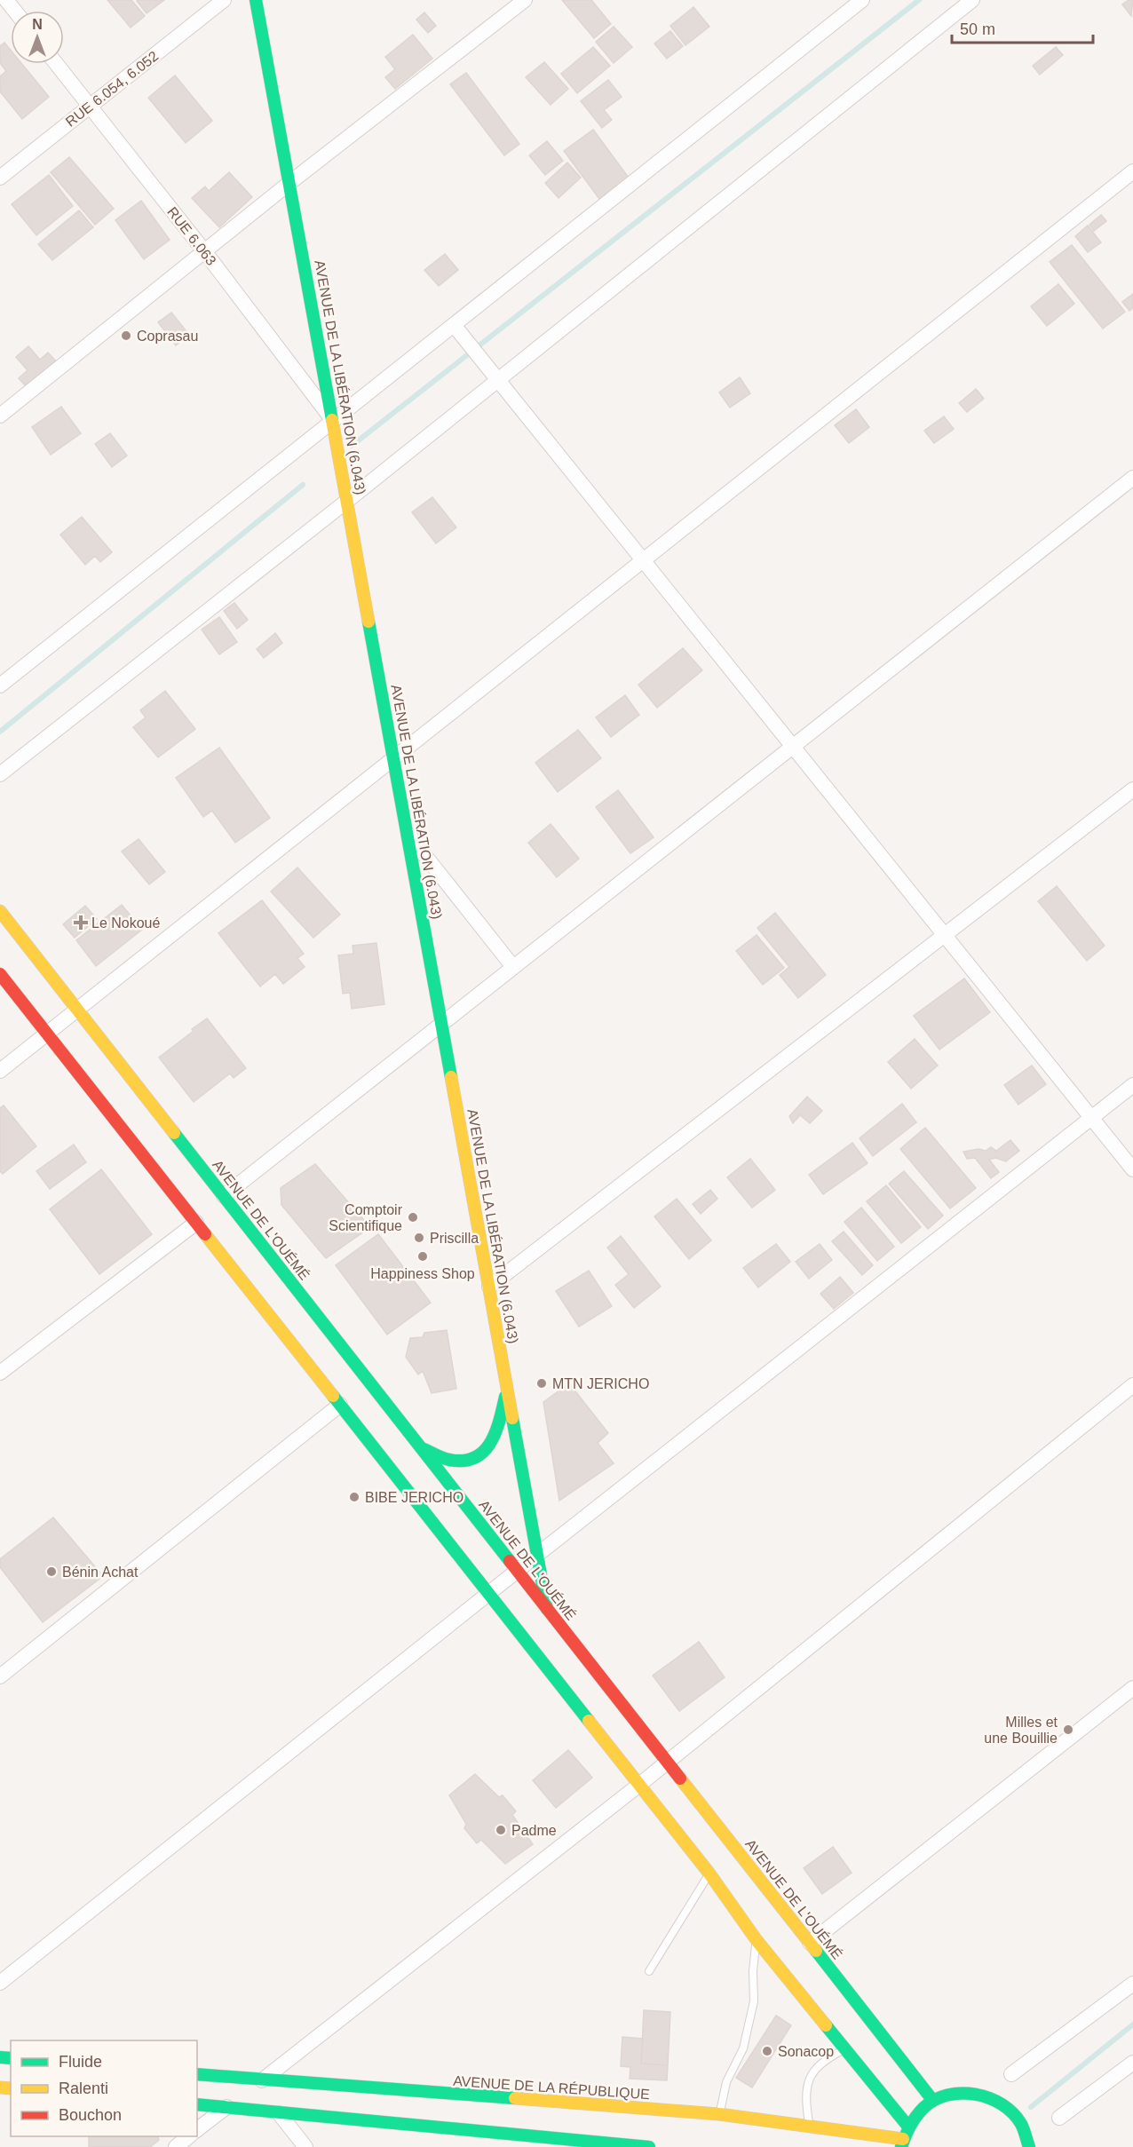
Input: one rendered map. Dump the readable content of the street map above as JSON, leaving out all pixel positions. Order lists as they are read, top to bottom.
{
  "streets": {
    "main road": ["AVENUE DE LA LIBÉRATION (6.043)", "AVENUE DE L'OUÉMÉ", "AVENUE DE LA RÉPUBLIQUE"],
    "street": ["RUE 6.054, 6.052", "RUE 6.063"]
  },
  "crossings": [
    ["RUE 6.054, 6.052", "RUE 6.063"],
    ["RUE 6.063", "AVENUE DE LA LIBÉRATION (6.043)"],
    ["AVENUE DE LA LIBÉRATION (6.043)", "AVENUE DE L'OUÉMÉ"]
  ],
  "places": {
    "other": [
      "Coprasau",
      "Comptoir Scientifique",
      "Priscilla",
      "Happiness Shop",
      "MTN JERICHO",
      "BIBE JERICHO",
      "Bénin Achat",
      "Milles et une Bouillie",
      "Padme",
      "Sonacop"
    ],
    "health": ["Le Nokoué"]
  },
  "legend": ["Fluide", "Ralenti", "Bouchon"],
  "scale_bar": "50 m",
  "north": "top"
}
